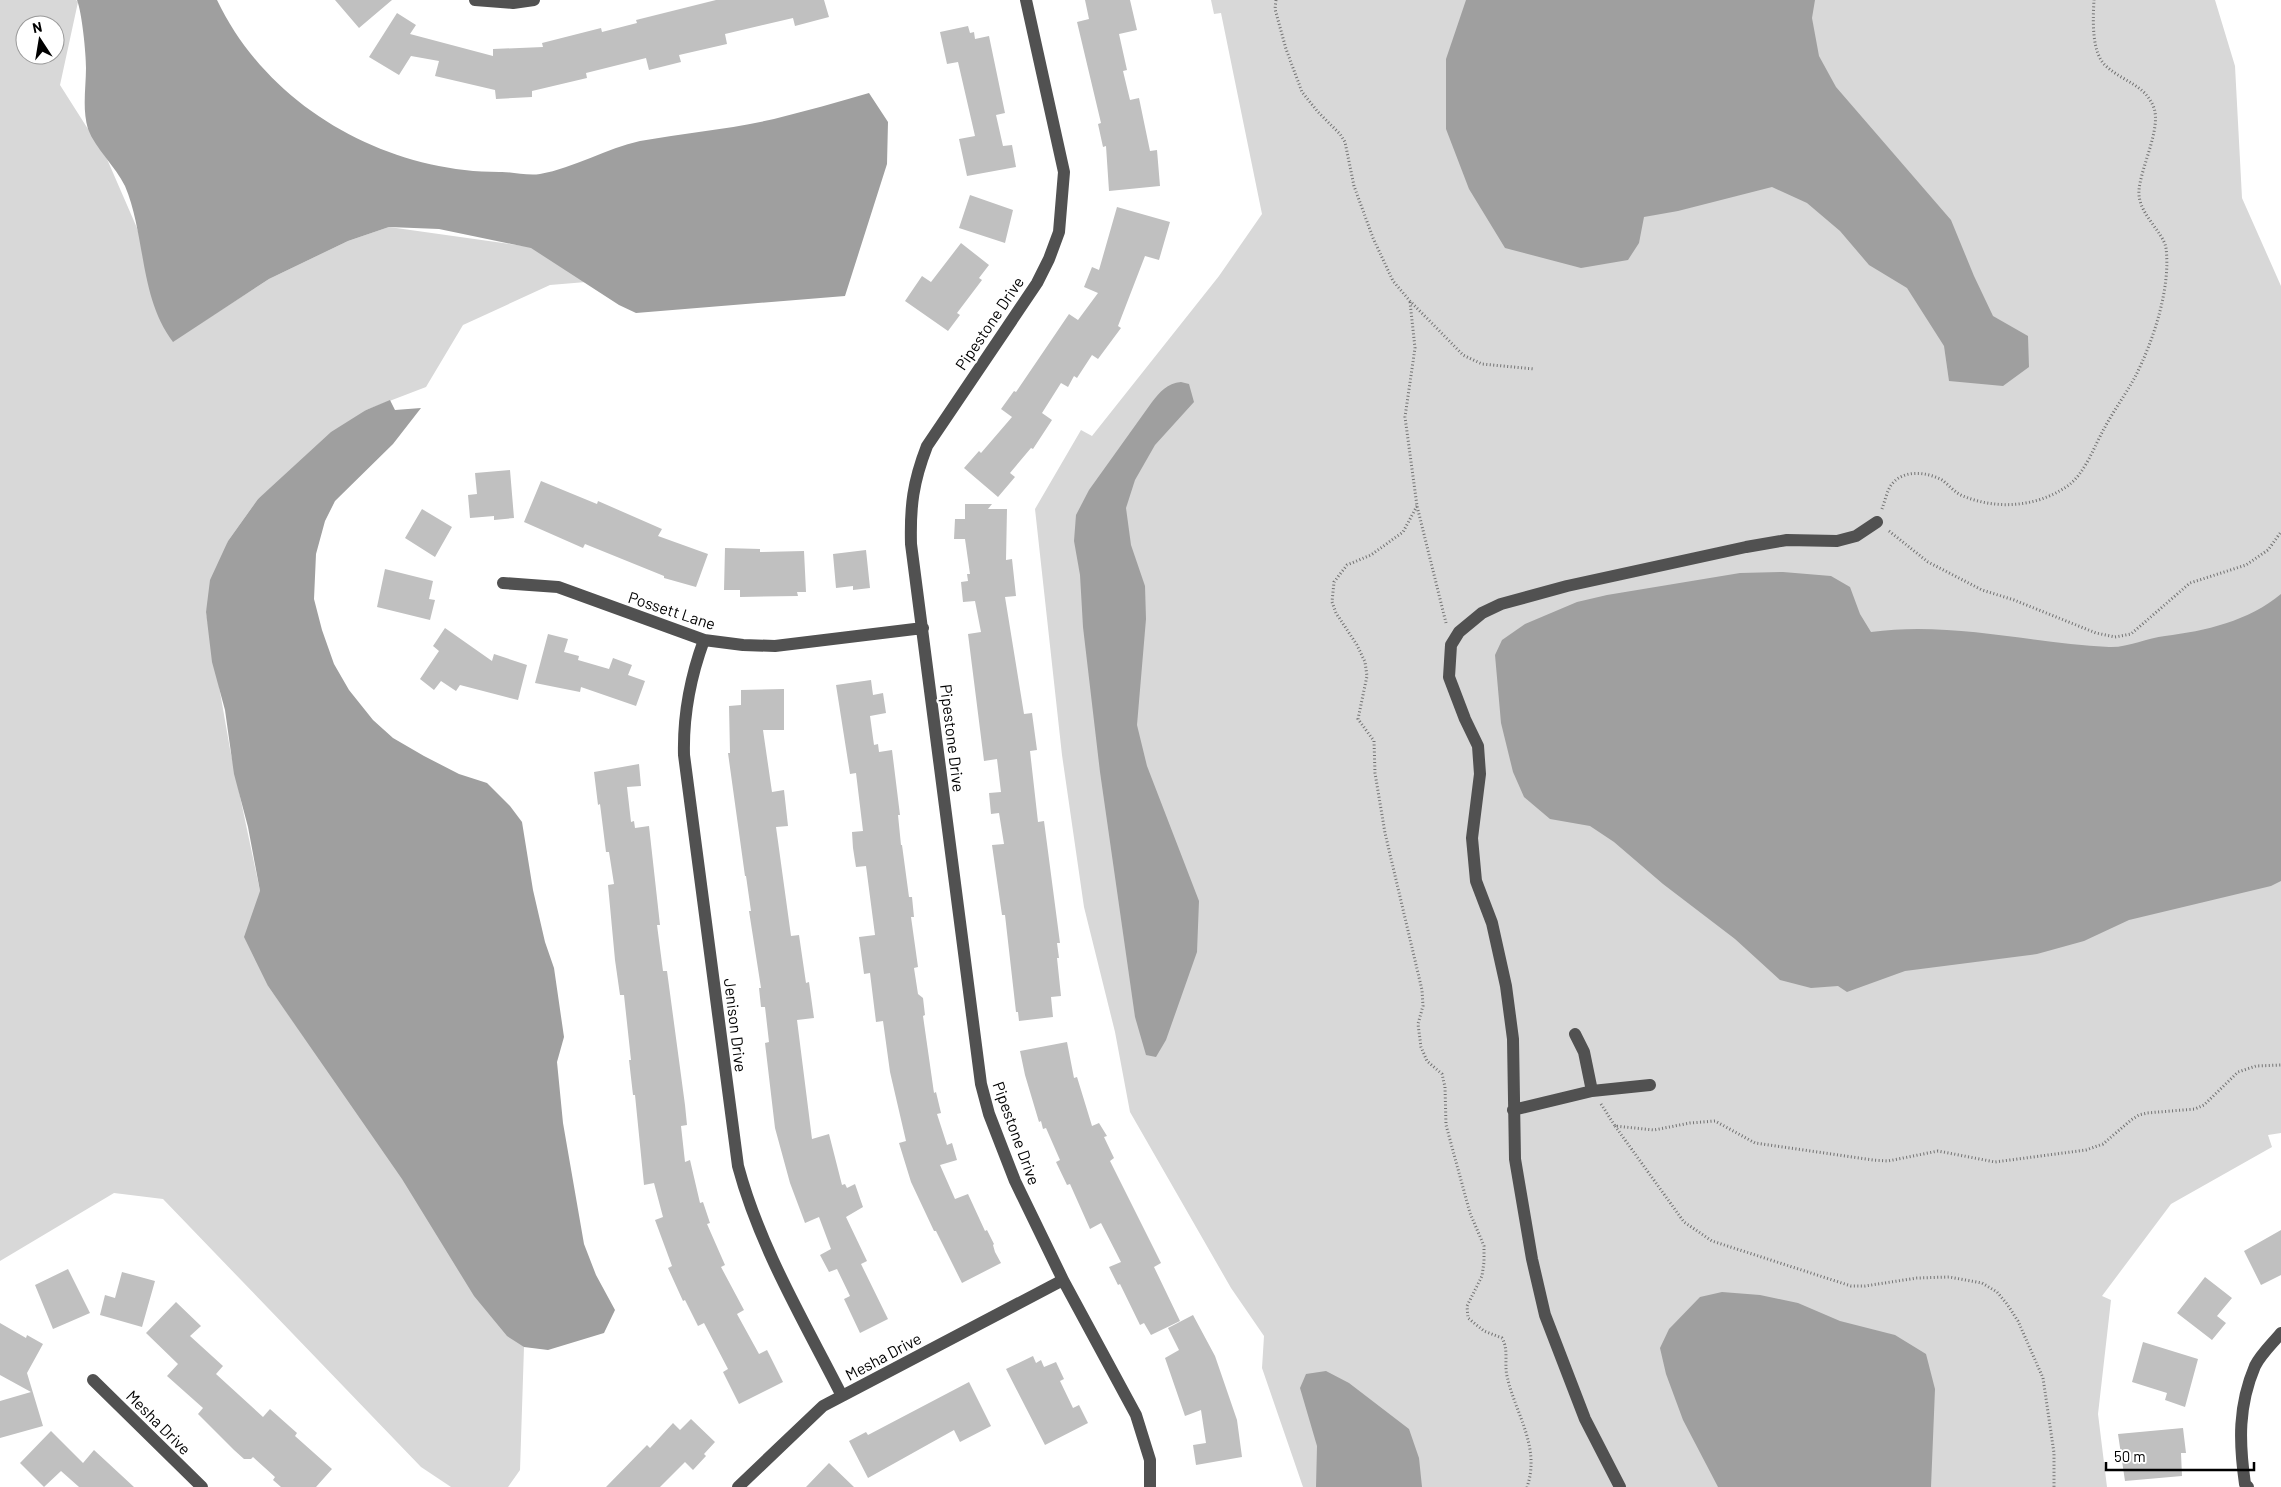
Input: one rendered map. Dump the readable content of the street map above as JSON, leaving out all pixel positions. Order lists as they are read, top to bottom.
{
  "streets": {
    "street": [
      "Pipestone Drive",
      "Possett Lane",
      "Jenison Drive",
      "Mesha Drive"
    ]
  },
  "crossings": [
    ["Pipestone Drive", "Possett Lane"],
    ["Pipestone Drive", "Mesha Drive"],
    ["Possett Lane", "Jenison Drive"],
    ["Jenison Drive", "Mesha Drive"]
  ],
  "scale_bar": "50 m",
  "north": "top"
}
